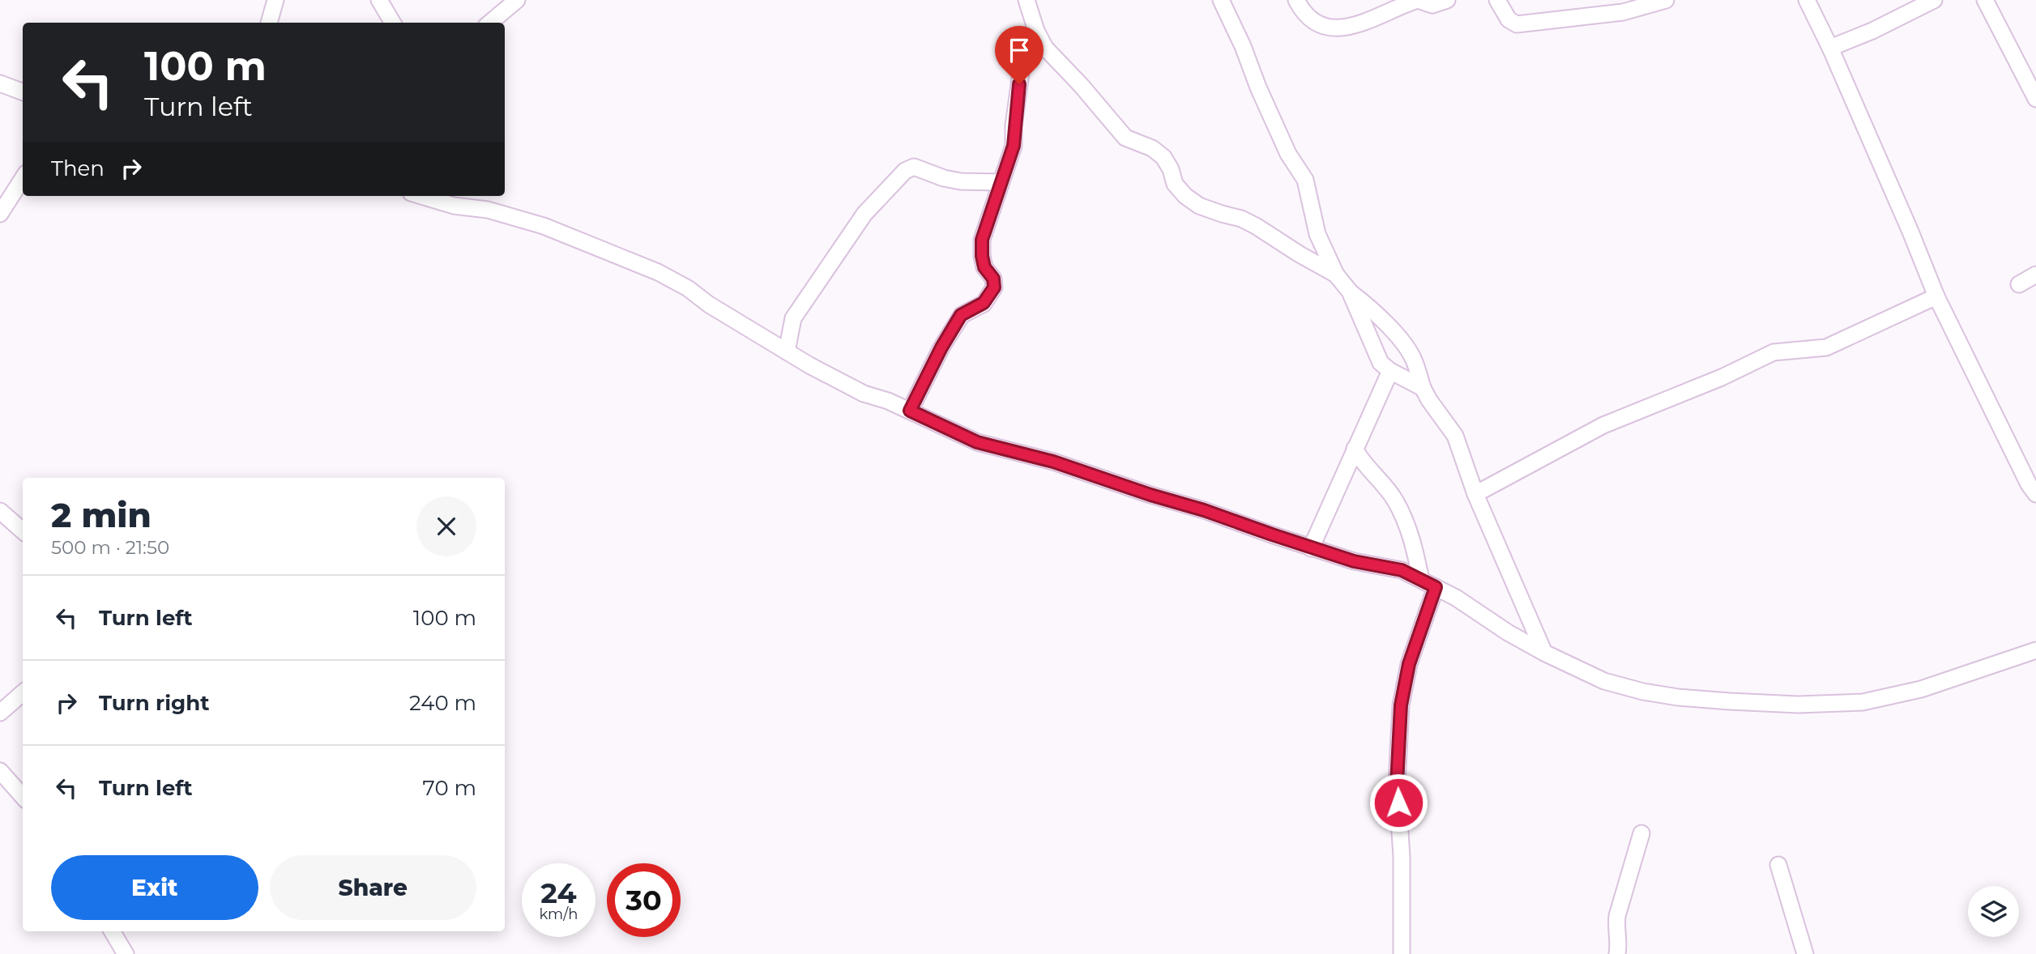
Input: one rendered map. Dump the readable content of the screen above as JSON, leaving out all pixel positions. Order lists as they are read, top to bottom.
{
  "page": {
    "turn": ["100 m", "Turn left"],
    "then": "Then",
    "heading": ["2 min", "500 m · 21:50"],
    "list": [
      {
        "name": "Turn left",
        "value": "100 m"
      },
      {
        "name": "Turn right",
        "value": "240 m"
      },
      {
        "name": "Turn left",
        "value": "70 m"
      }
    ],
    "buttons": ["Exit", "Share"],
    "speed": "24 km/h",
    "limit": "30"
  }
}
